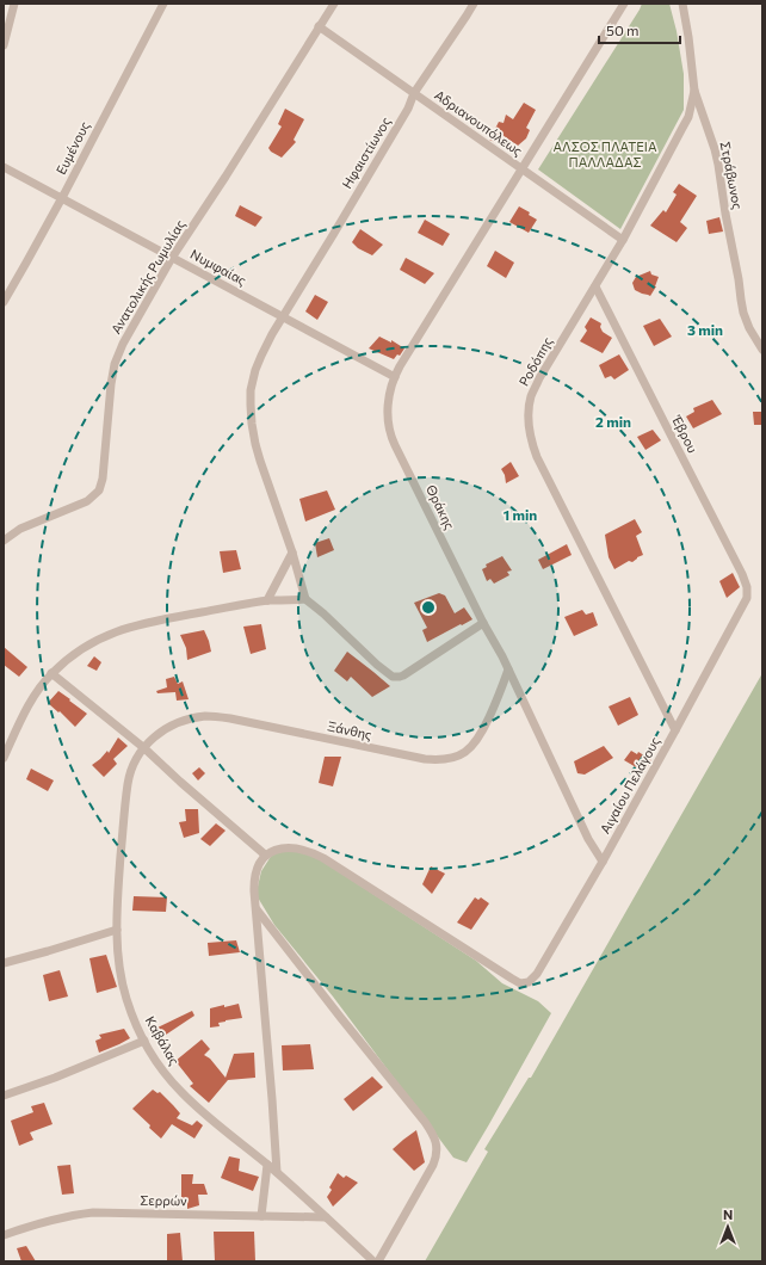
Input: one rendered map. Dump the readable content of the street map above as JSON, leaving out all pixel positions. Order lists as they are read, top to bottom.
{
  "streets": {
    "street": [
      "Αδριανουπόλεως",
      "Ευμένους",
      "Ηφαιστίωνος",
      "Στράβωνος",
      "Νυμφαίας",
      "Ανατολικής Ρωμυλίας",
      "Ροδόπης",
      "Έβρου",
      "Θράκης",
      "Ξάνθης",
      "Αιγαίου Πελάγους",
      "Καβάλας",
      "Σερρών"
    ]
  },
  "crossings": [
    ["Αδριανουπόλεως", "Ηφαιστίωνος"],
    ["Αδριανουπόλεως", "Ανατολικής Ρωμυλίας"],
    ["Αδριανουπόλεως", "Ροδόπης"],
    ["Αδριανουπόλεως", "Θράκης"],
    ["Ευμένους", "Νυμφαίας"],
    ["Ηφαιστίωνος", "Νυμφαίας"],
    ["Στράβωνος", "Ροδόπης"],
    ["Νυμφαίας", "Ανατολικής Ρωμυλίας"],
    ["Νυμφαίας", "Θράκης"],
    ["Ροδόπης", "Έβρου"],
    ["Ροδόπης", "Αιγαίου Πελάγους"],
    ["Έβρου", "Αιγαίου Πελάγους"],
    ["Θράκης", "Ξάνθης"],
    ["Θράκης", "Αιγαίου Πελάγους"],
    ["Ξάνθης", "Καβάλας"],
    ["Καβάλας", "Σερρών"]
  ],
  "parks": ["ΑΛΣΟΣ ΠΛΑΤΕΙΑ ΠΑΛΛΑΔΑΣ"],
  "scale_bar": "50 m",
  "north": "top",
  "rings": ["3 min", "2 min", "1 min"]
}
